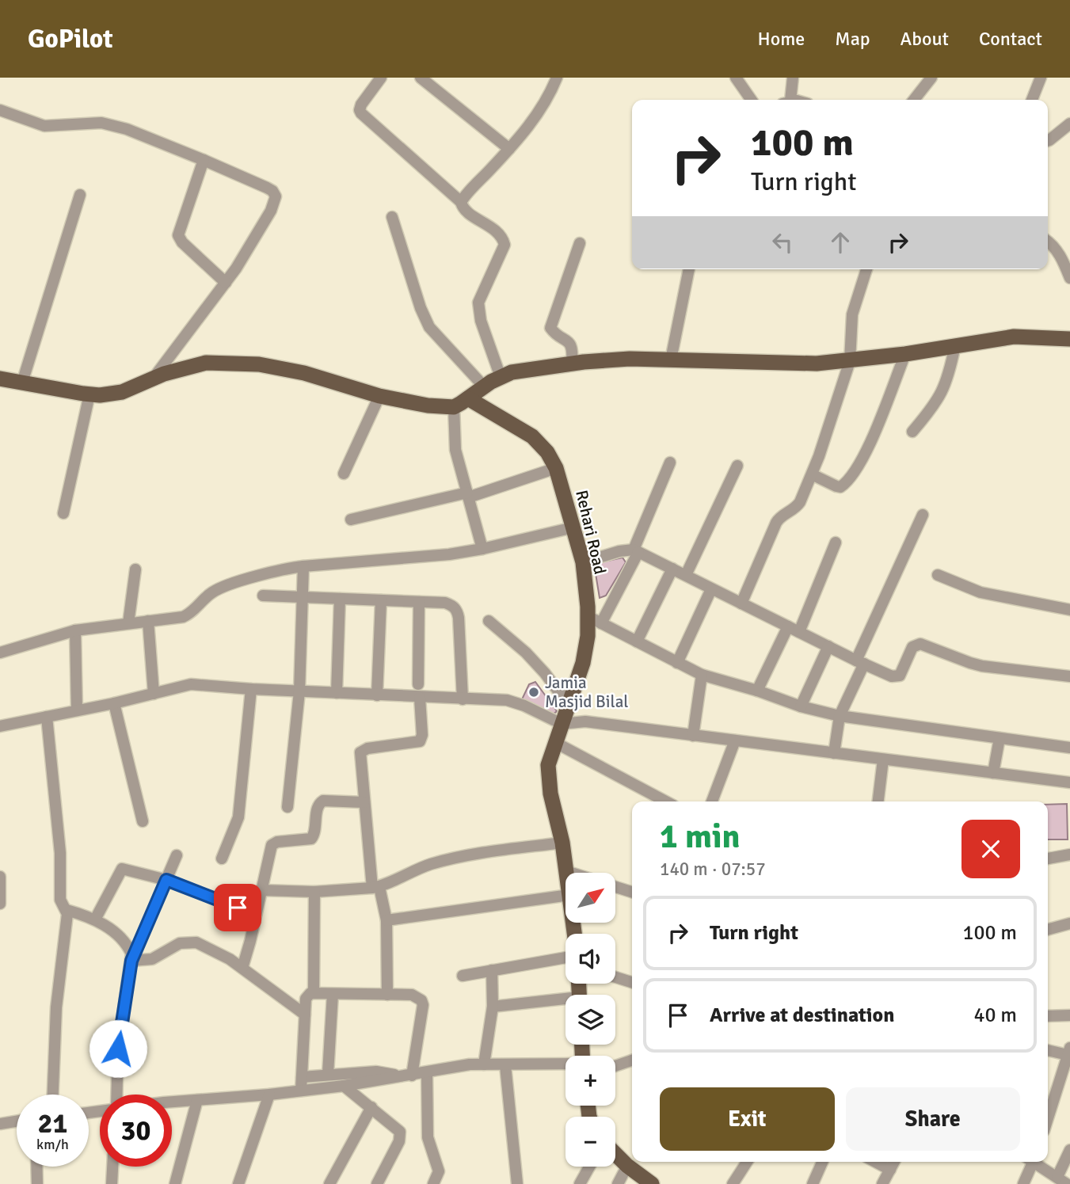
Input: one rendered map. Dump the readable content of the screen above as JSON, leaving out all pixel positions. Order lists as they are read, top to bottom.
{
  "streets": {
    "main road": ["Rehari Road"]
  },
  "places": ["Jamia Masjid Bilal"],
  "north": "top right",
  "page": {
    "header": "GoPilot",
    "nav": [
      "Home",
      "Map",
      "About",
      "Contact"
    ],
    "turn": ["100 m", "Turn right"],
    "heading": ["1 min", "140 m · 07:57"],
    "map_buttons": ["+", "−"],
    "list": [
      {
        "name": "Turn right",
        "value": "100 m"
      },
      {
        "name": "Arrive at destination",
        "value": "40 m"
      }
    ],
    "buttons": ["Exit", "Share"],
    "speed": "21 km/h",
    "limit": "30"
  }
}
